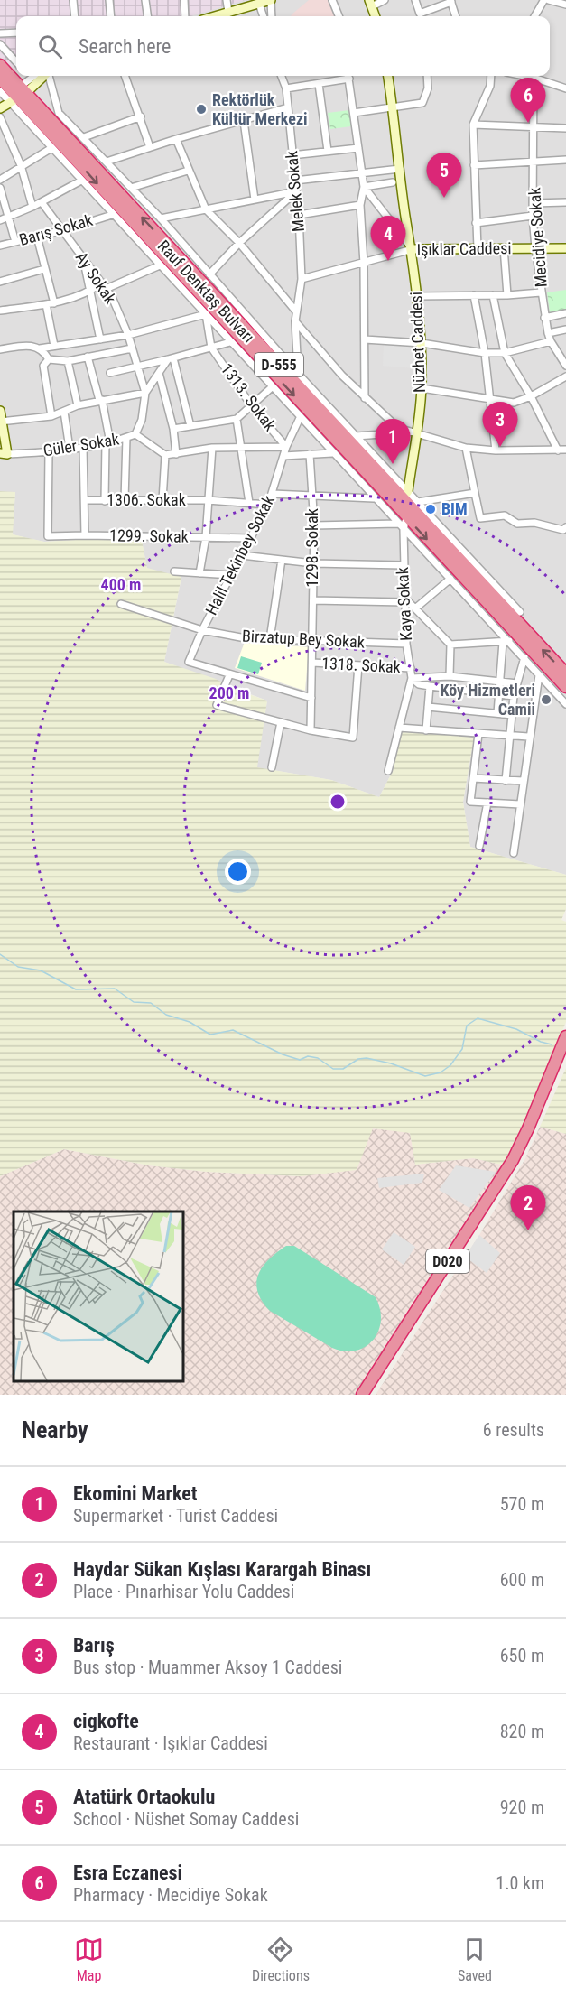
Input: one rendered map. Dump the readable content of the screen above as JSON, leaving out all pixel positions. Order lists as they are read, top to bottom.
{
  "streets": {
    "highway": ["Rauf Denktaş Bulvarı", "D-555", "D020"],
    "street": [
      "Melek Sokak",
      "Barış Sokak",
      "Mecidiye Sokak",
      "Işıklar Caddesi",
      "Ay Sokak",
      "Nüzhet Caddesi",
      "1313. Sokak",
      "Güler Sokak",
      "1306. Sokak",
      "1299. Sokak",
      "1298. Sokak",
      "Halil Tekinbey Sokak",
      "Kaya Sokak",
      "Birzatup Bey Sokak",
      "1318. Sokak"
    ]
  },
  "crossings": [
    ["Melek Sokak", "Işıklar Caddesi"],
    ["Barış Sokak", "Ay Sokak"],
    ["Barış Sokak", "Rauf Denktaş Bulvarı"],
    ["Mecidiye Sokak", "Işıklar Caddesi"],
    ["Işıklar Caddesi", "Nüzhet Caddesi"],
    ["Ay Sokak", "Güler Sokak"],
    ["Rauf Denktaş Bulvarı", "Nüzhet Caddesi"],
    ["Rauf Denktaş Bulvarı", "Halil Tekinbey Sokak"],
    ["Rauf Denktaş Bulvarı", "Kaya Sokak"],
    ["1313. Sokak", "Halil Tekinbey Sokak"],
    ["Güler Sokak", "1299. Sokak"],
    ["1306. Sokak", "Halil Tekinbey Sokak"],
    ["1299. Sokak", "Halil Tekinbey Sokak"],
    ["1298. Sokak", "Birzatup Bey Sokak"],
    ["1298. Sokak", "1318. Sokak"],
    ["Halil Tekinbey Sokak", "Birzatup Bey Sokak"],
    ["Kaya Sokak", "Birzatup Bey Sokak"],
    ["Kaya Sokak", "1318. Sokak"]
  ],
  "places": ["Rektörlük Kültür Merkezi", "BIM", "Köy Hizmetleri Camii"],
  "page": {
    "search": "Search here",
    "pins": [
      "6",
      "5",
      "4",
      "3",
      "1",
      "2"
    ],
    "heading": ["Nearby", "6 results"],
    "list": [
      {
        "mark": "1",
        "name": "Ekomini Market",
        "note": "Supermarket · Turist Caddesi",
        "value": "570 m"
      },
      {
        "mark": "2",
        "name": "Haydar Sükan Kışlası Karargah Binası",
        "note": "Place · Pınarhisar Yolu Caddesi",
        "value": "600 m"
      },
      {
        "mark": "3",
        "name": "Barış",
        "note": "Bus stop · Muammer Aksoy 1 Caddesi",
        "value": "650 m"
      },
      {
        "mark": "4",
        "name": "cigkofte",
        "note": "Restaurant · Işıklar Caddesi",
        "value": "820 m"
      },
      {
        "mark": "5",
        "name": "Atatürk Ortaokulu",
        "note": "School · Nüshet Somay Caddesi",
        "value": "920 m"
      },
      {
        "mark": "6",
        "name": "Esra Eczanesi",
        "note": "Pharmacy · Mecidiye Sokak",
        "value": "1.0 km"
      }
    ],
    "nav": ["Map", "Directions", "Saved"]
  },
  "rings": ["400 m", "200 m"]
}
